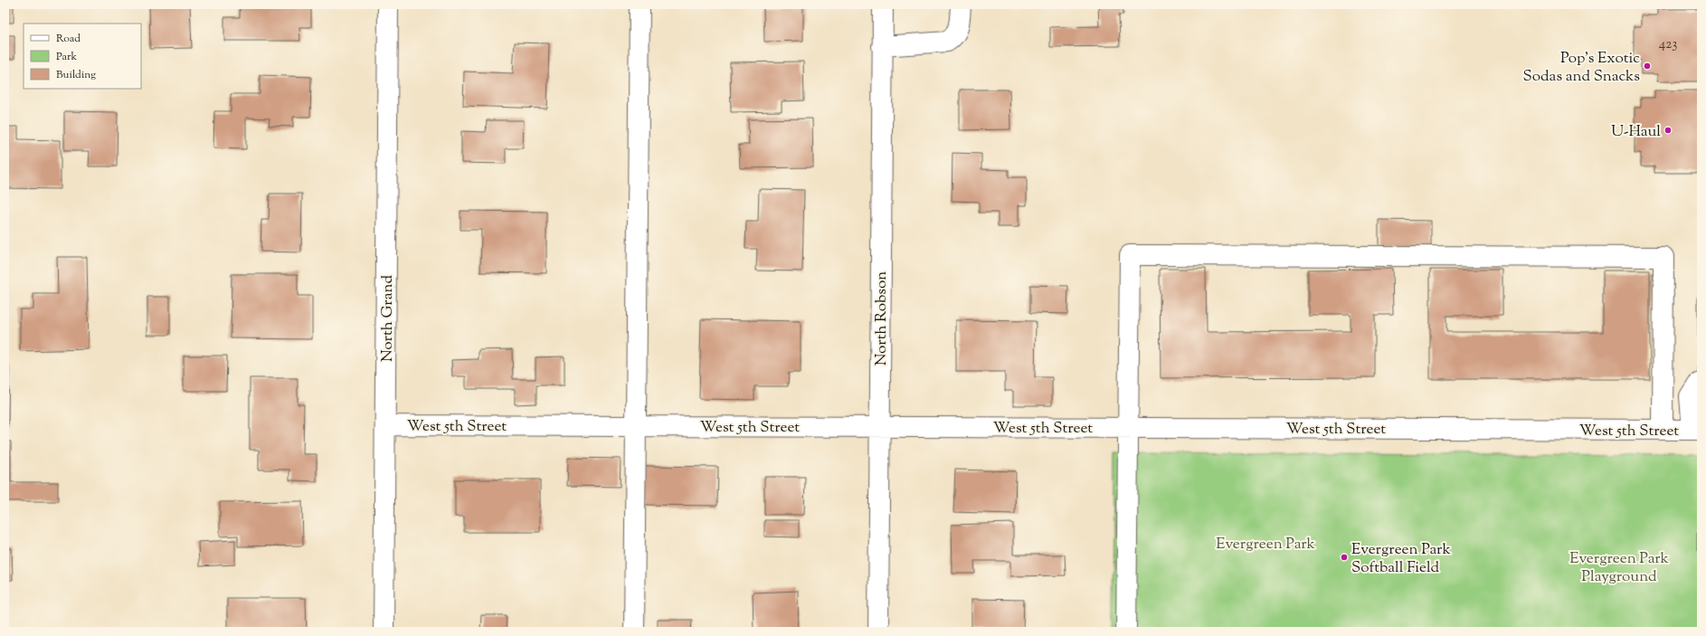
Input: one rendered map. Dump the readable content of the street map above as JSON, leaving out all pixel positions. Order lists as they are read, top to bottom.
{
  "streets": {
    "street": ["North Grand", "North Robson", "West 5th Street"]
  },
  "crossings": [
    ["North Grand", "West 5th Street"],
    ["North Robson", "West 5th Street"]
  ],
  "parks": ["Evergreen Park", "Evergreen Park Playground"],
  "places": ["Pop's Exotic Sodas and Snacks", "U-Haul", "Evergreen Park Softball Field"],
  "house_numbers": ["423"],
  "legend": ["Road", "Park", "Building"]
}
